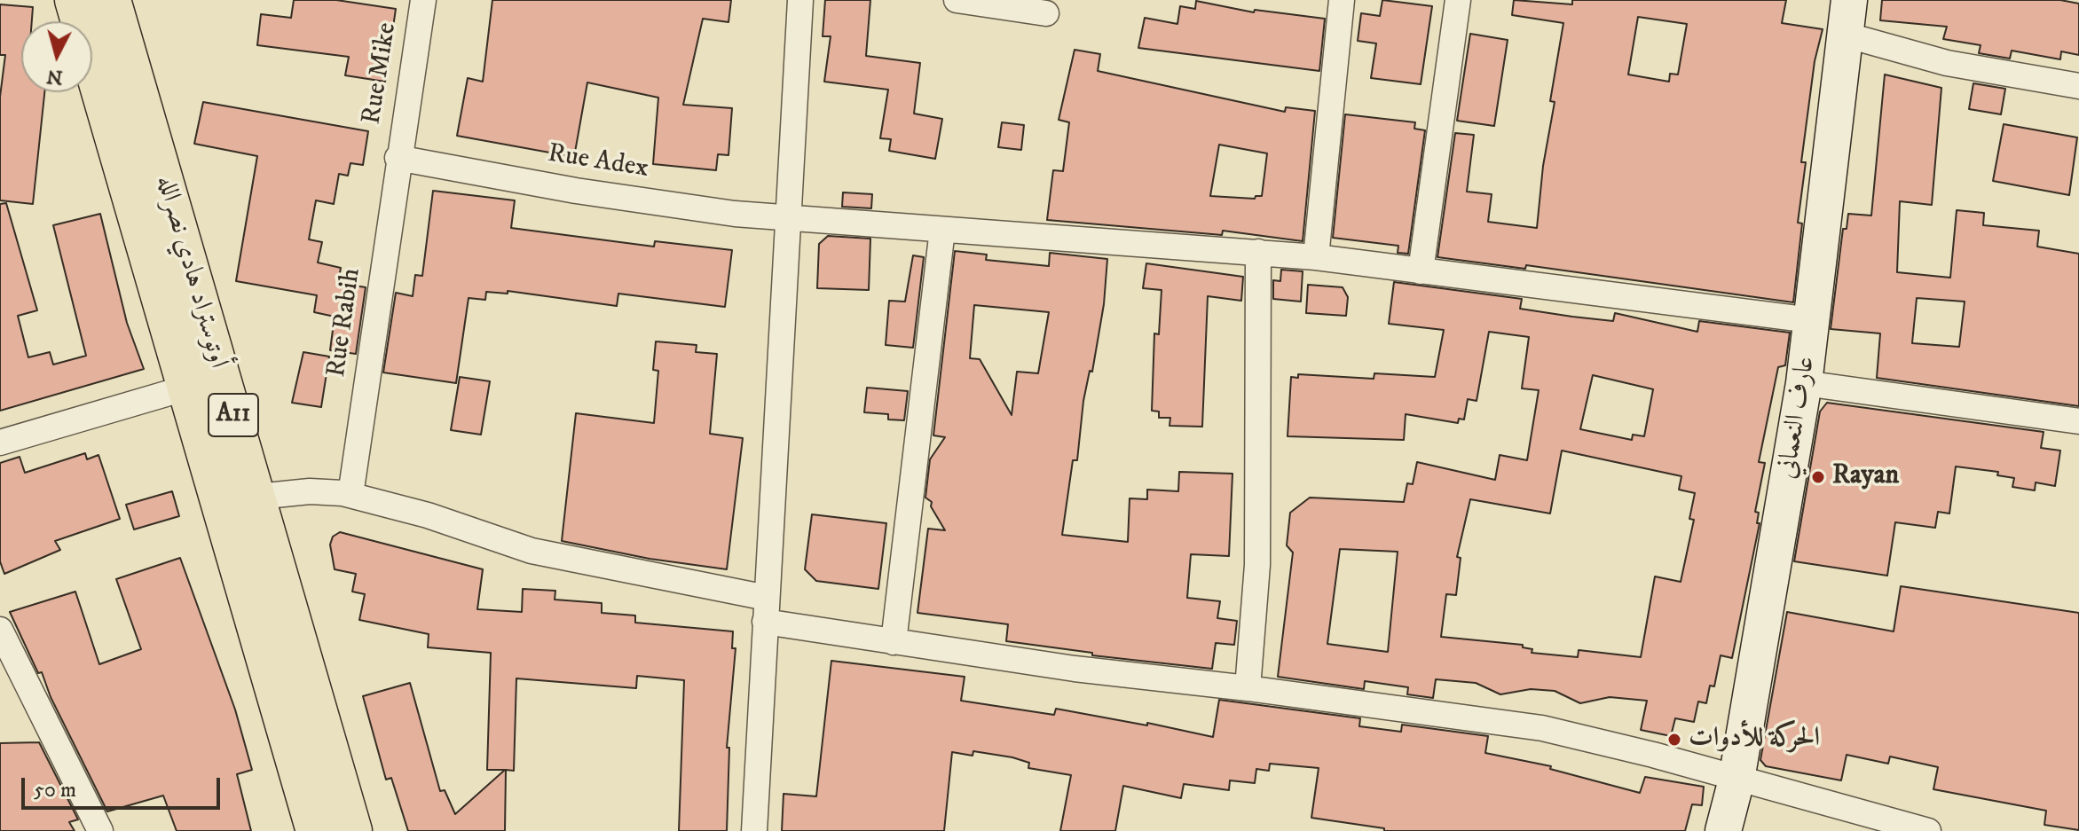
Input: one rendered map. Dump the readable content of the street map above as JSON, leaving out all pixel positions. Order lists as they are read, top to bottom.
{
  "streets": {
    "highway": ["أوتوستراد هادي نصرالله", "A11"],
    "street": [
      "Rue Mike",
      "Rue Adex",
      "Rue Rabih",
      "عارف النعماني"
    ]
  },
  "crossings": [
    ["Rue Mike", "Rue Adex"],
    ["Rue Mike", "Rue Rabih"],
    ["Rue Adex", "Rue Rabih"],
    ["Rue Adex", "عارف النعماني"]
  ],
  "places": ["Rayan", "الحركة للأدوات"],
  "scale_bar": "50 m",
  "north": "bottom"
}
